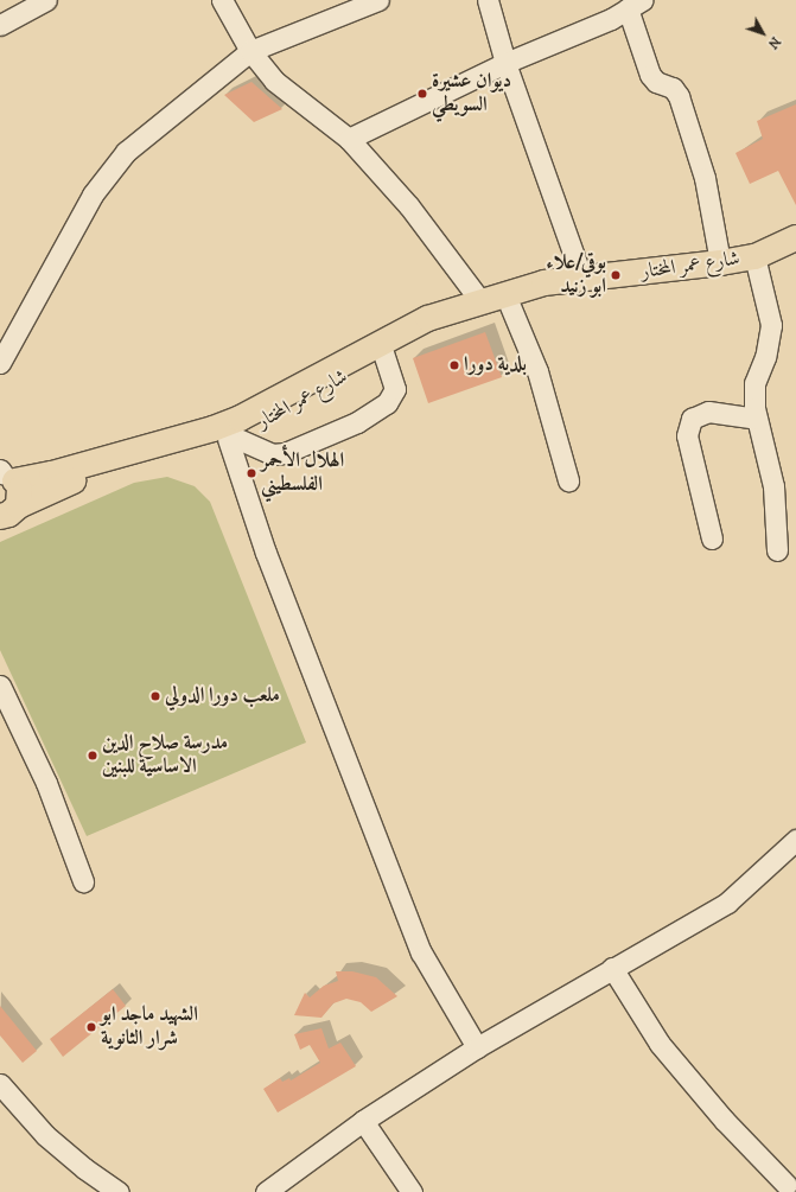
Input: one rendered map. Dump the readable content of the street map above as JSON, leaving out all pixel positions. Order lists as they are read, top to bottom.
{
  "streets": {
    "main road": ["شارع عمر المختار"]
  },
  "places": [
    "ديوان عشيرة السويطي",
    "بوقي/علاء ابو زنيد",
    "بلدية دورا",
    "الهلال الأحمر الفلسطيني",
    "ملعب دورا الدولي",
    "مدرسة صلاح الدين الاساسية للبنين",
    "الشهيد ماجد ابو شرار الثانوية"
  ],
  "north": "bottom right"
}
